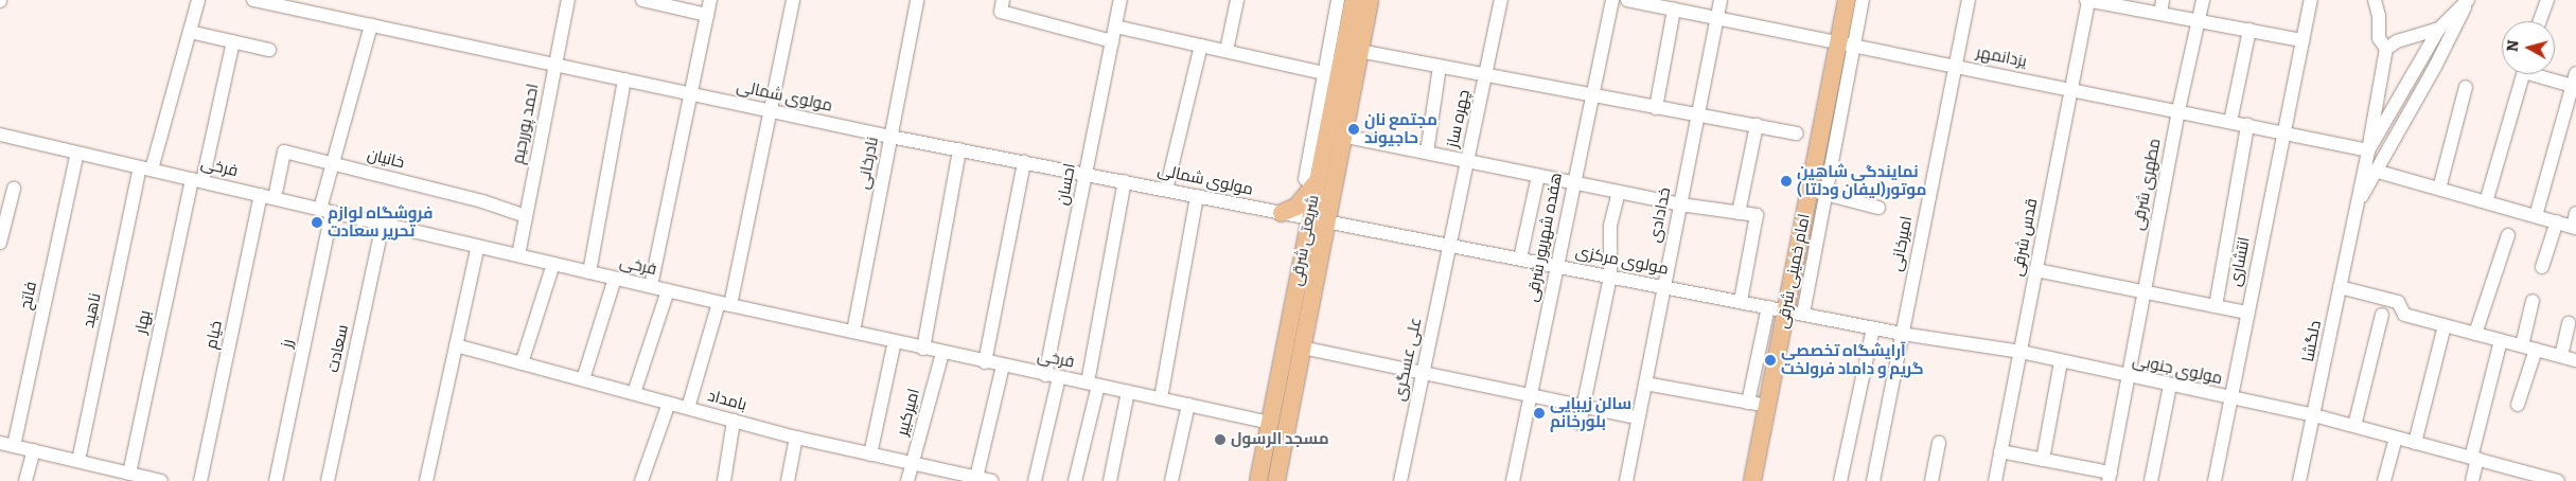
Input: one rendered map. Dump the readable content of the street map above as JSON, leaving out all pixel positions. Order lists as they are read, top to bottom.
{
  "streets": {
    "main road": ["شریعتی شرقی", "امام خمینی شرقی"],
    "street": [
      "یزدانمهر",
      "مولوی شمالی",
      "چهره ساز",
      "احمد پوررحیم",
      "خانیان",
      "نادرخانی",
      "فرخی",
      "احسان",
      "مطهری شرقی",
      "خدادادی",
      "هفده شهریور شرقی",
      "قدس شرقی",
      "امیرخانی",
      "مولوی مرکزی",
      "انتشاری",
      "فاتح",
      "ناهید",
      "بهار",
      "خیام",
      "دلگشا",
      "رز",
      "سعادت",
      "علی عسگری",
      "مولوی جنوبی",
      "بامداد",
      "امیرکبیر"
    ]
  },
  "crossings": [
    ["یزدانمهر", "مطهری شرقی"],
    ["یزدانمهر", "خدادادی"],
    ["یزدانمهر", "قدس شرقی"],
    ["یزدانمهر", "امیرخانی"],
    ["یزدانمهر", "انتشاری"],
    ["یزدانمهر", "امام خمینی شرقی"],
    ["یزدانمهر", "دلگشا"],
    ["مولوی شمالی", "احمد پوررحیم"],
    ["مولوی شمالی", "نادرخانی"],
    ["مولوی شمالی", "احسان"],
    ["مولوی شمالی", "شریعتی شرقی"],
    ["مولوی شمالی", "مولوی مرکزی"],
    ["مولوی شمالی", "رز"],
    ["چهره ساز", "مولوی مرکزی"],
    ["چهره ساز", "علی عسگری"],
    ["احمد پوررحیم", "خانیان"],
    ["احمد پوررحیم", "فرخی"],
    ["خانیان", "فرخی"],
    ["خانیان", "رز"],
    ["نادرخانی", "فرخی"],
    ["فرخی", "احسان"],
    ["فرخی", "شریعتی شرقی"],
    ["فرخی", "فاتح"],
    ["فرخی", "ناهید"],
    ["فرخی", "بهار"],
    ["فرخی", "خیام"],
    ["فرخی", "رز"],
    ["فرخی", "سعادت"],
    ["فرخی", "امیرکبیر"],
    ["مطهری شرقی", "مولوی جنوبی"],
    ["خدادادی", "مولوی مرکزی"],
    ["هفده شهریور شرقی", "مولوی مرکزی"],
    ["قدس شرقی", "مولوی جنوبی"],
    ["شریعتی شرقی", "مولوی مرکزی"],
    ["امیرخانی", "مولوی جنوبی"],
    ["مولوی مرکزی", "امام خمینی شرقی"],
    ["مولوی مرکزی", "علی عسگری"],
    ["مولوی مرکزی", "مولوی جنوبی"],
    ["انتشاری", "مولوی جنوبی"],
    ["امام خمینی شرقی", "مولوی جنوبی"],
    ["دلگشا", "مولوی جنوبی"],
    ["بامداد", "امیرکبیر"]
  ],
  "places": [
    "مجتمع نان حاجیوند",
    "نمایندگی شاهین موتور(لیفان ودلتا )",
    "فروشگاه لوازم تحریر سعادت",
    "آرایشگاه تخصصی گریم و داماد فرولخت",
    "سالن زیبایی بلورخانم",
    "مسجد الرسول"
  ],
  "north": "left"
}
